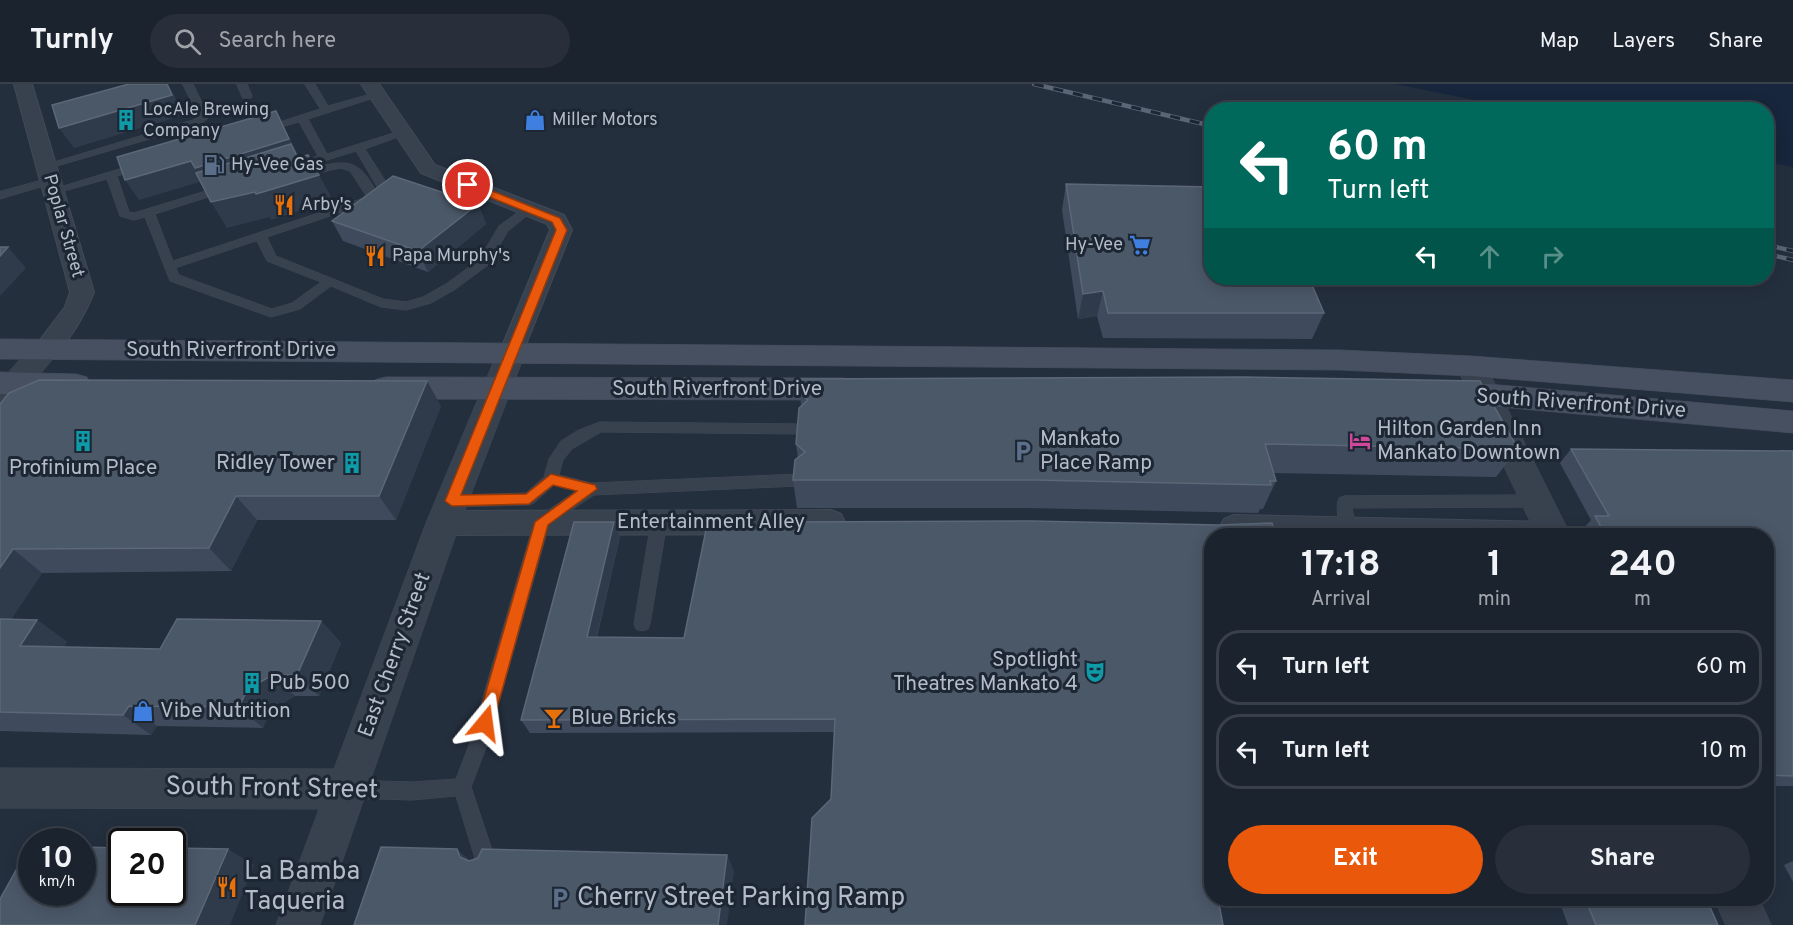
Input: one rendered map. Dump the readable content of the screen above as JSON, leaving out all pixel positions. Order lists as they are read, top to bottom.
{
  "streets": {
    "main road": ["South Riverfront Drive"],
    "street": [
      "Poplar Street",
      "Entertainment Alley",
      "East Cherry Street",
      "South Front Street"
    ]
  },
  "crossings": [
    ["Poplar Street", "South Riverfront Drive"],
    ["South Riverfront Drive", "East Cherry Street"],
    ["Entertainment Alley", "East Cherry Street"],
    ["East Cherry Street", "South Front Street"]
  ],
  "places": {
    "building": [
      "LocAle Brewing Company",
      "Profinium Place",
      "Ridley Tower",
      "Pub 500"
    ],
    "shop": ["Miller Motors", "Vibe Nutrition"],
    "fuel station": ["Hy-Vee Gas"],
    "restaurant": ["Arby's", "Papa Murphy's", "La Bamba Taqueria"],
    "supermarket": ["Hy-Vee"],
    "hotel": ["Hilton Garden Inn Mankato Downtown"],
    "parking": ["Mankato Place Ramp", "Cherry Street Parking Ramp"],
    "theatre": ["Spotlight Theatres Mankato 4"],
    "bar": ["Blue Bricks"]
  },
  "page": {
    "header": "Turnly",
    "search": "Search here",
    "nav": ["Map", "Layers", "Share"],
    "turn": ["60 m", "Turn left"],
    "eta": [
      "17:18",
      "Arrival",
      "1",
      "min",
      "240",
      "m"
    ],
    "list": [
      {
        "name": "Turn left",
        "value": "60 m"
      },
      {
        "name": "Turn left",
        "value": "10 m"
      }
    ],
    "buttons": ["Exit", "Share"],
    "speed": "10 km/h",
    "limit": "20"
  }
}
